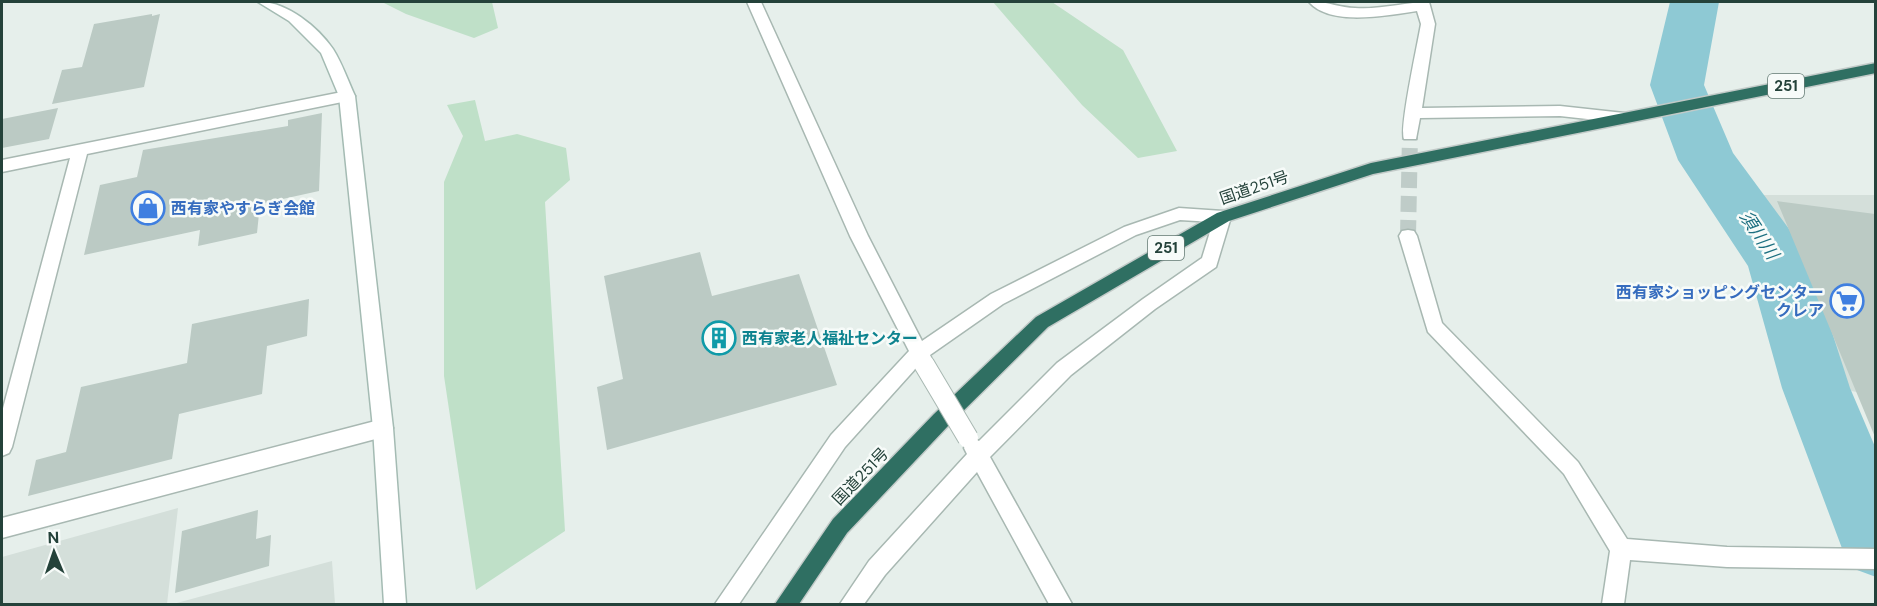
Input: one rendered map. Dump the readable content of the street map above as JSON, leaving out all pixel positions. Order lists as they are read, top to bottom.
{
  "streets": {
    "highway": ["251", "国道251号"]
  },
  "water": ["須川川"],
  "places": {
    "shop": ["西有家やすらぎ会館"],
    "supermarket": ["西有家ショッピングセンター クレア"],
    "building": ["西有家老人福祉センター"]
  },
  "north": "top"
}
